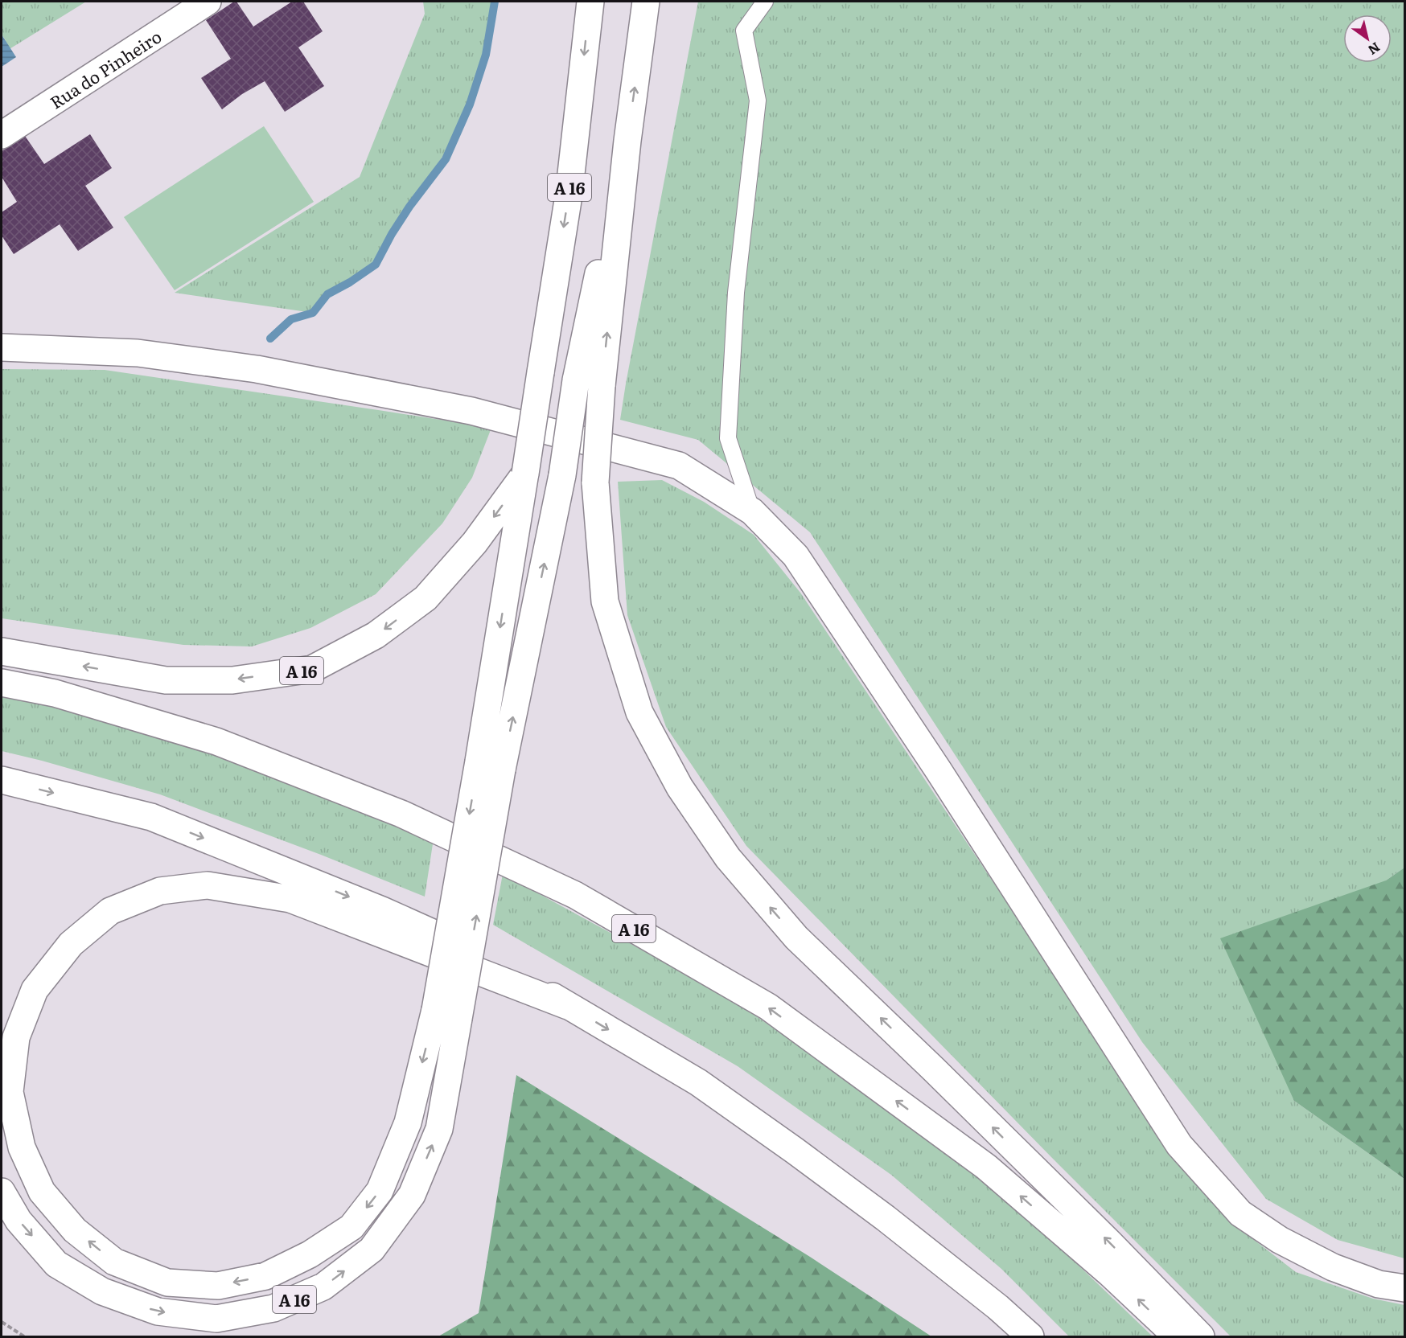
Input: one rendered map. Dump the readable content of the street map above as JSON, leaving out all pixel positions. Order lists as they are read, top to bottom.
{
  "streets": {
    "main road": ["Rua do Pinheiro", "A 16"]
  },
  "north": "bottom right"
}
